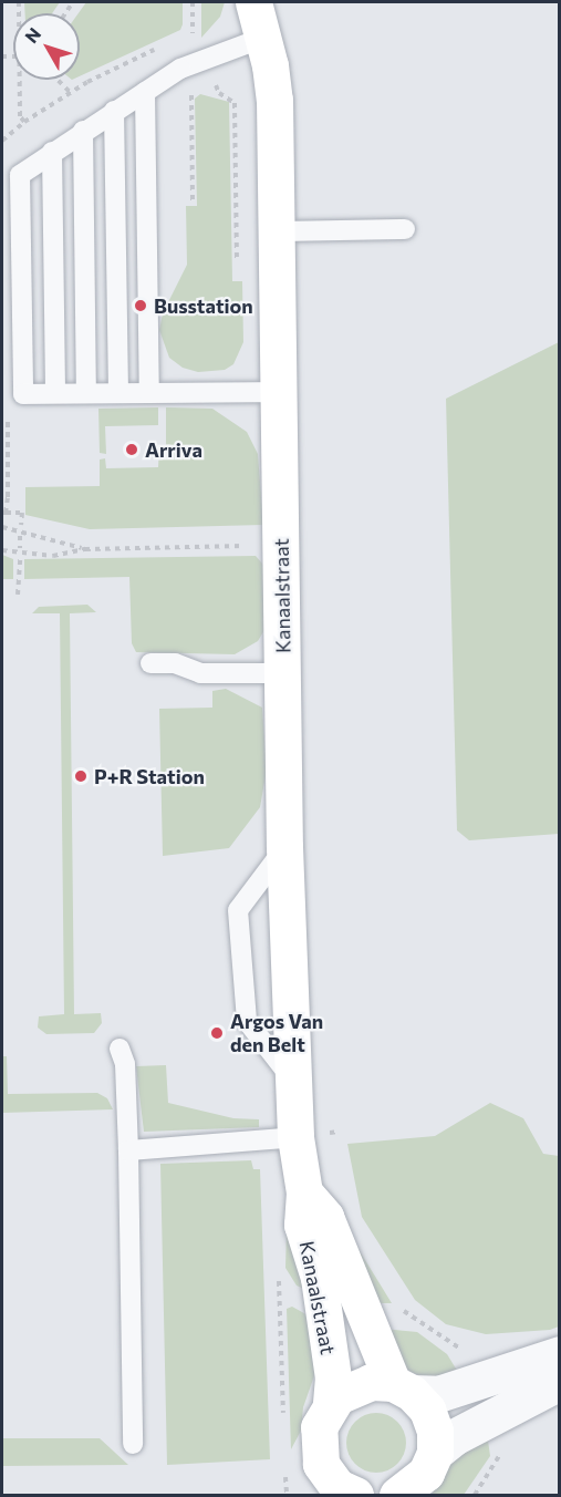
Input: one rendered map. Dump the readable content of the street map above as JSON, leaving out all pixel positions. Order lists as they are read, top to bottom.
{
  "streets": {
    "main road": ["Kanaalstraat"]
  },
  "places": [
    "Busstation",
    "Arriva",
    "P+R Station",
    "Argos Van den Belt"
  ],
  "north": "top left"
}
